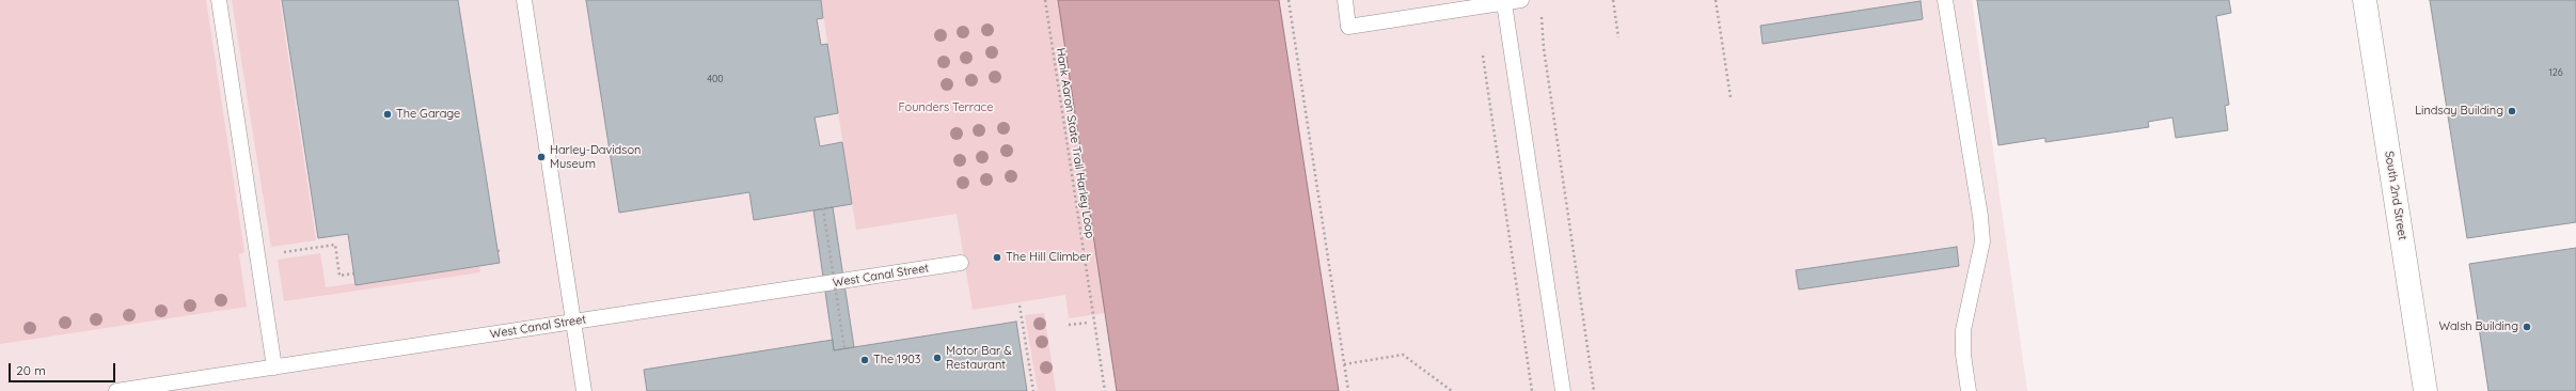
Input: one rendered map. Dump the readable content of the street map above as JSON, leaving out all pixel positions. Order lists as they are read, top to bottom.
{
  "streets": {
    "street": ["South 2nd Street"],
    "lane": ["West Canal Street"],
    "path": ["Hank Aaron State Trail Harley Loop"]
  },
  "parks": ["Founders Terrace"],
  "places": [
    "Lindsay Building",
    "The Garage",
    "Harley-Davidson Museum",
    "The Hill Climber",
    "Walsh Building",
    "Motor Bar & Restaurant",
    "The 1903"
  ],
  "house_numbers": ["126", "400"],
  "scale_bar": "20 m"
}
